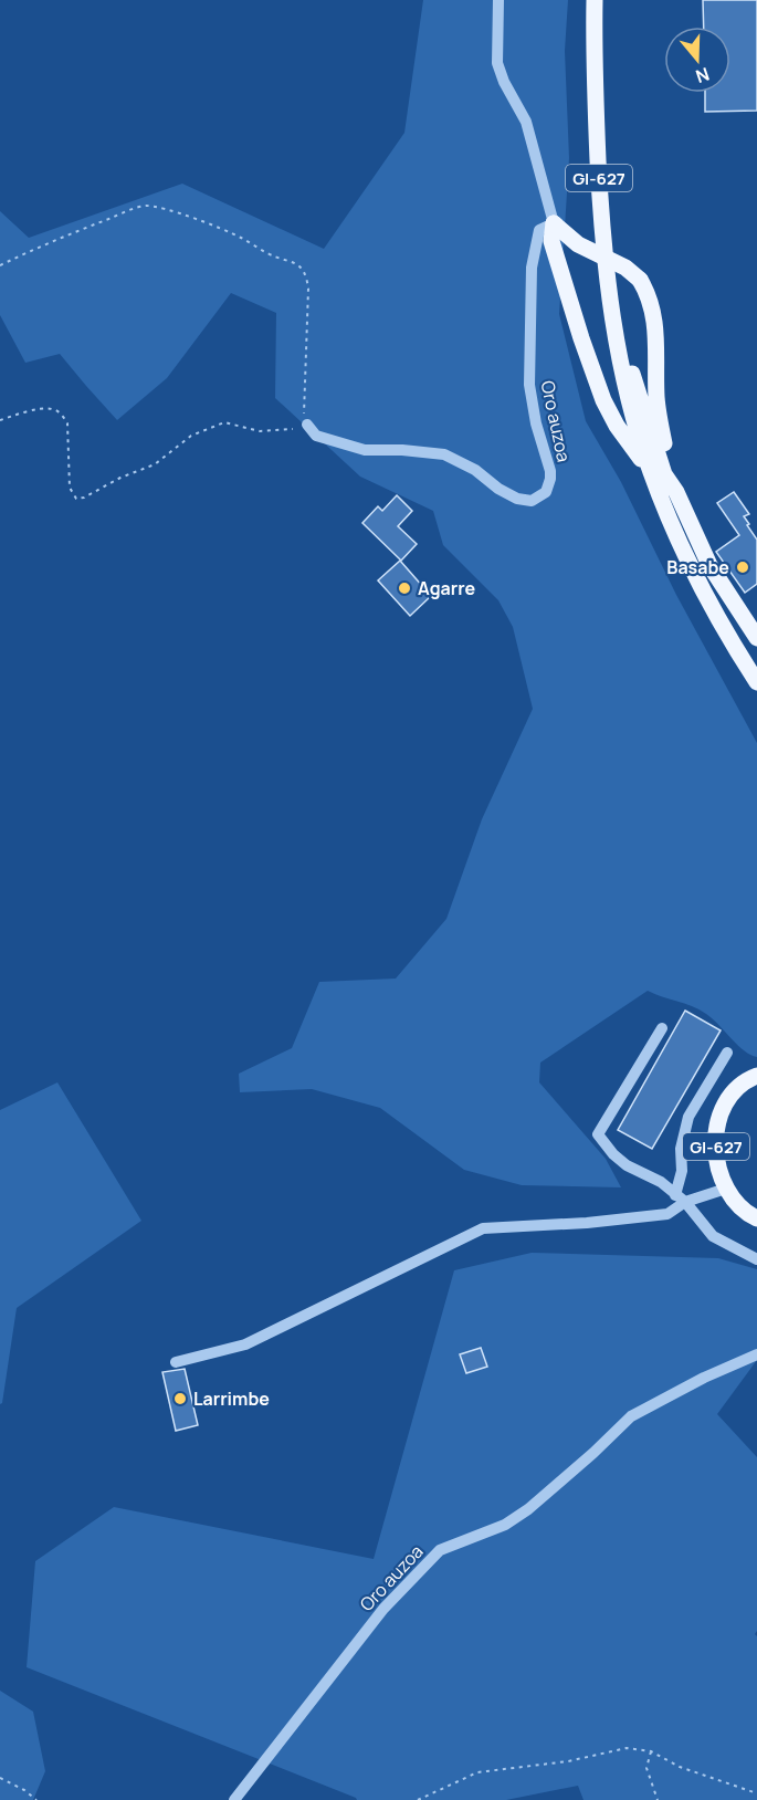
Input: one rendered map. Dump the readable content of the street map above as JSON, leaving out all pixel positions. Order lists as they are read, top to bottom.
{
  "streets": {
    "main road": ["GI-627"],
    "street": ["Oro auzoa"]
  },
  "crossings": [
    ["GI-627", "Oro auzoa"]
  ],
  "places": ["Basabe", "Agarre", "Larrimbe"],
  "north": "bottom"
}
